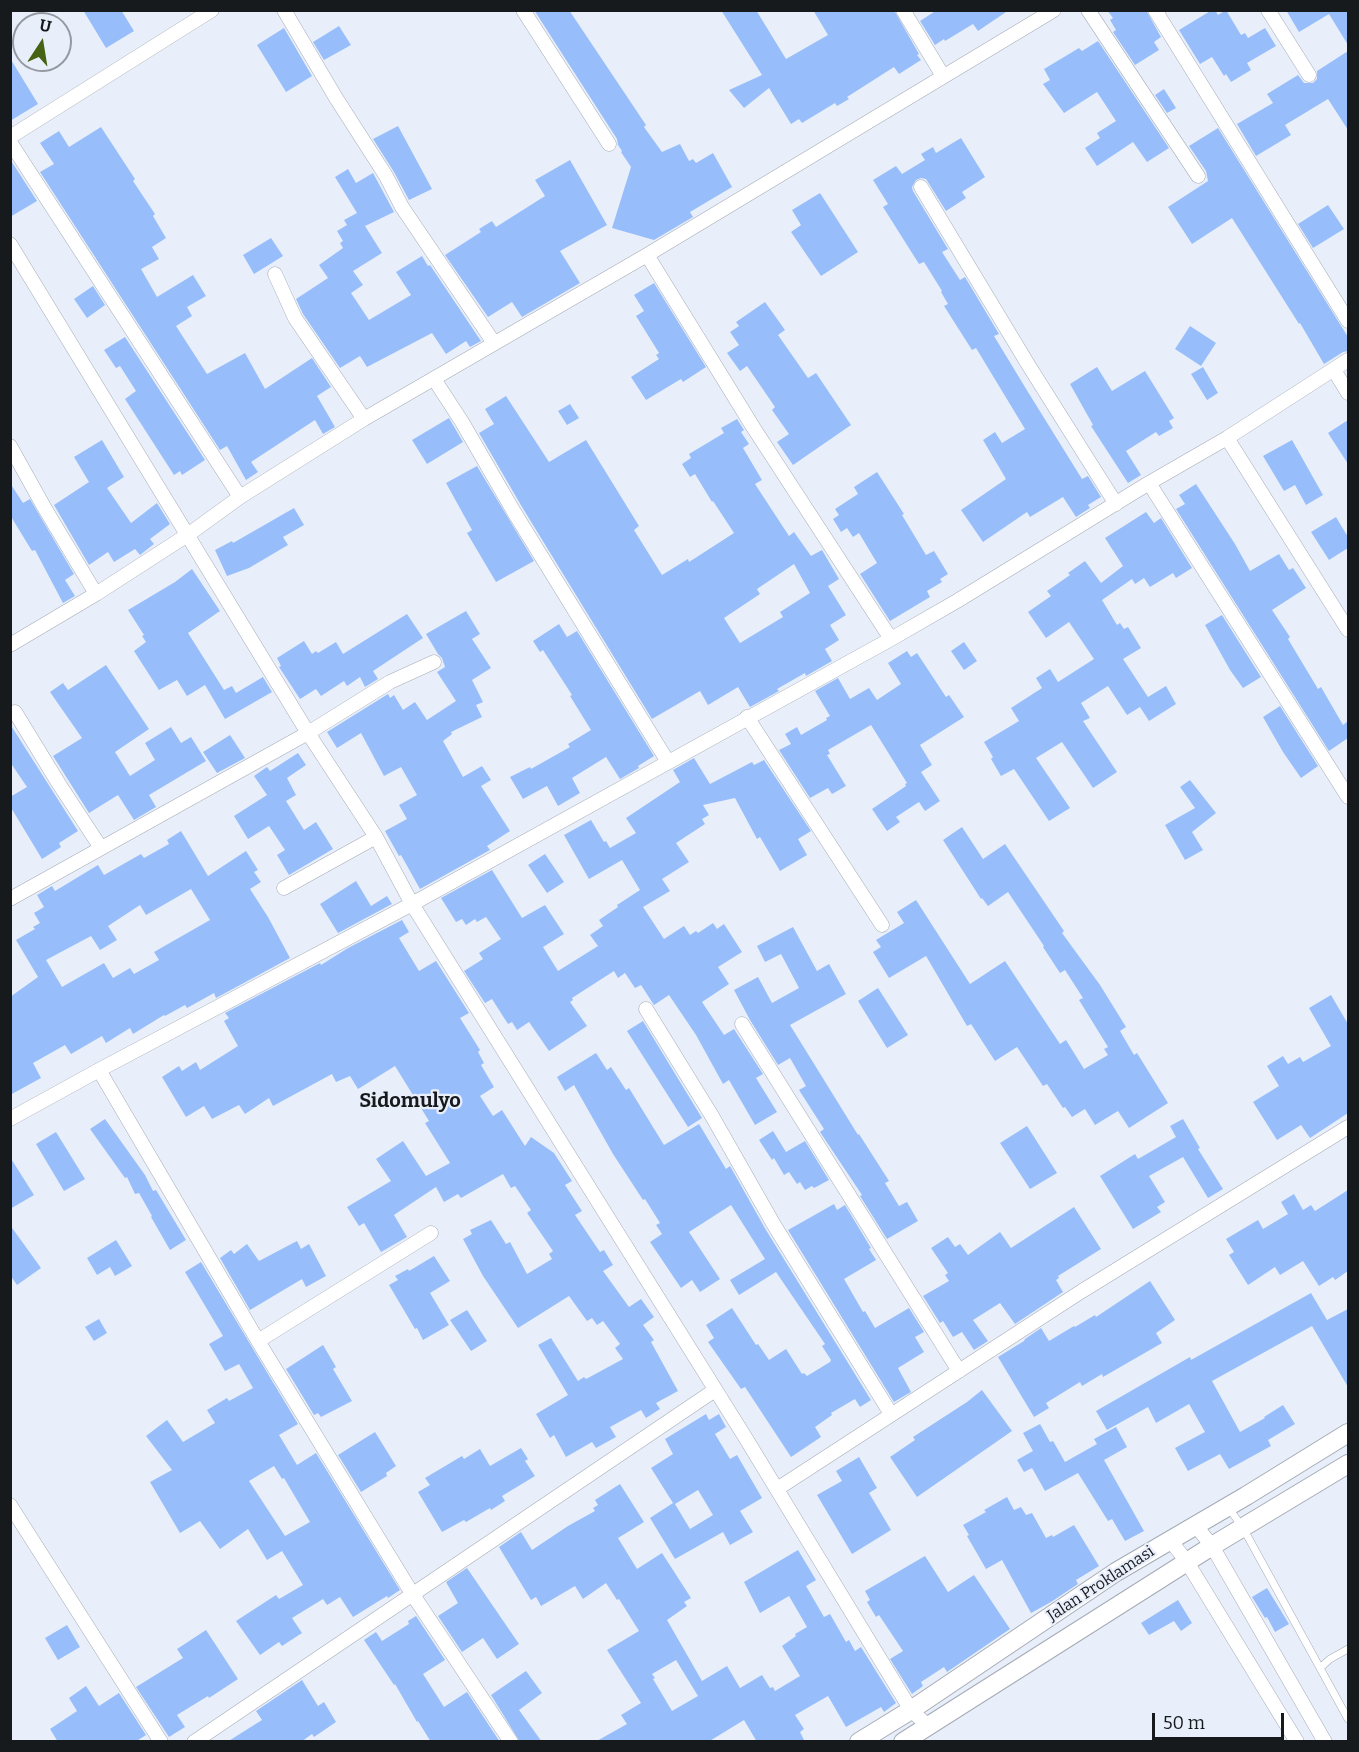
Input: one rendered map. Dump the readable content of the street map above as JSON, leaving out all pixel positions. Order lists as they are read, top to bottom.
{
  "streets": {
    "street": ["Jalan Proklamasi"]
  },
  "districts": ["Sidomulyo"],
  "scale_bar": "50 m",
  "north": "top"
}
